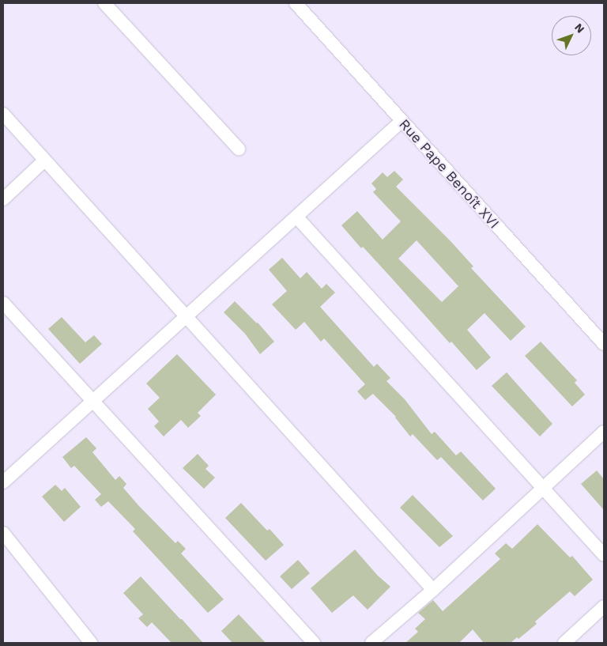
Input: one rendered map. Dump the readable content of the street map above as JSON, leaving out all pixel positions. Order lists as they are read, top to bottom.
{
  "streets": {
    "street": ["Rue Pape Benoît XVI"]
  },
  "north": "top right"
}
